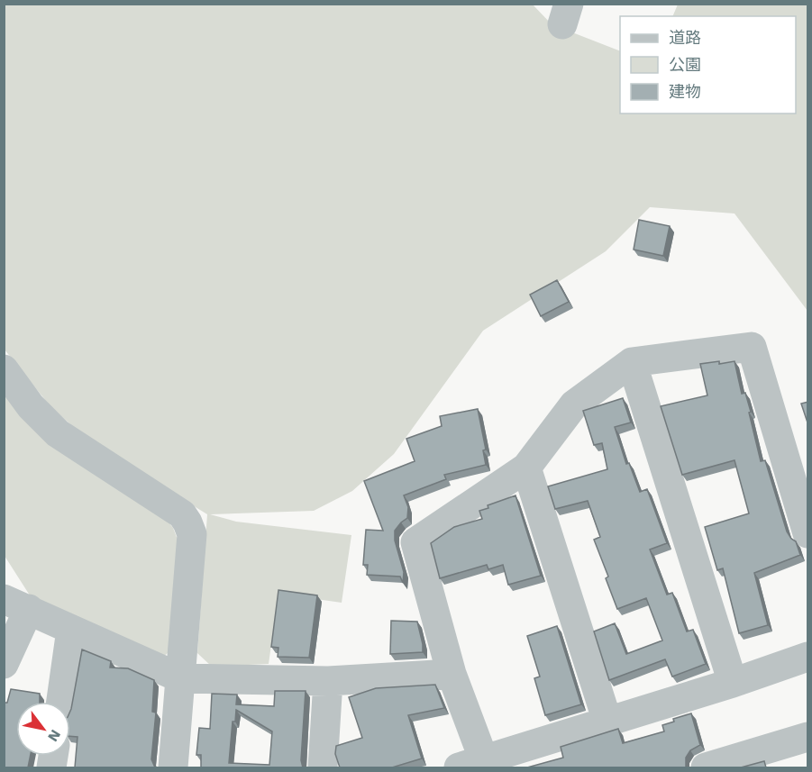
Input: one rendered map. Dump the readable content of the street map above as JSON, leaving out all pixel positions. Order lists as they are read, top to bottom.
{
  "legend": ["道路", "公園", "建物"],
  "north": "bottom right"
}
